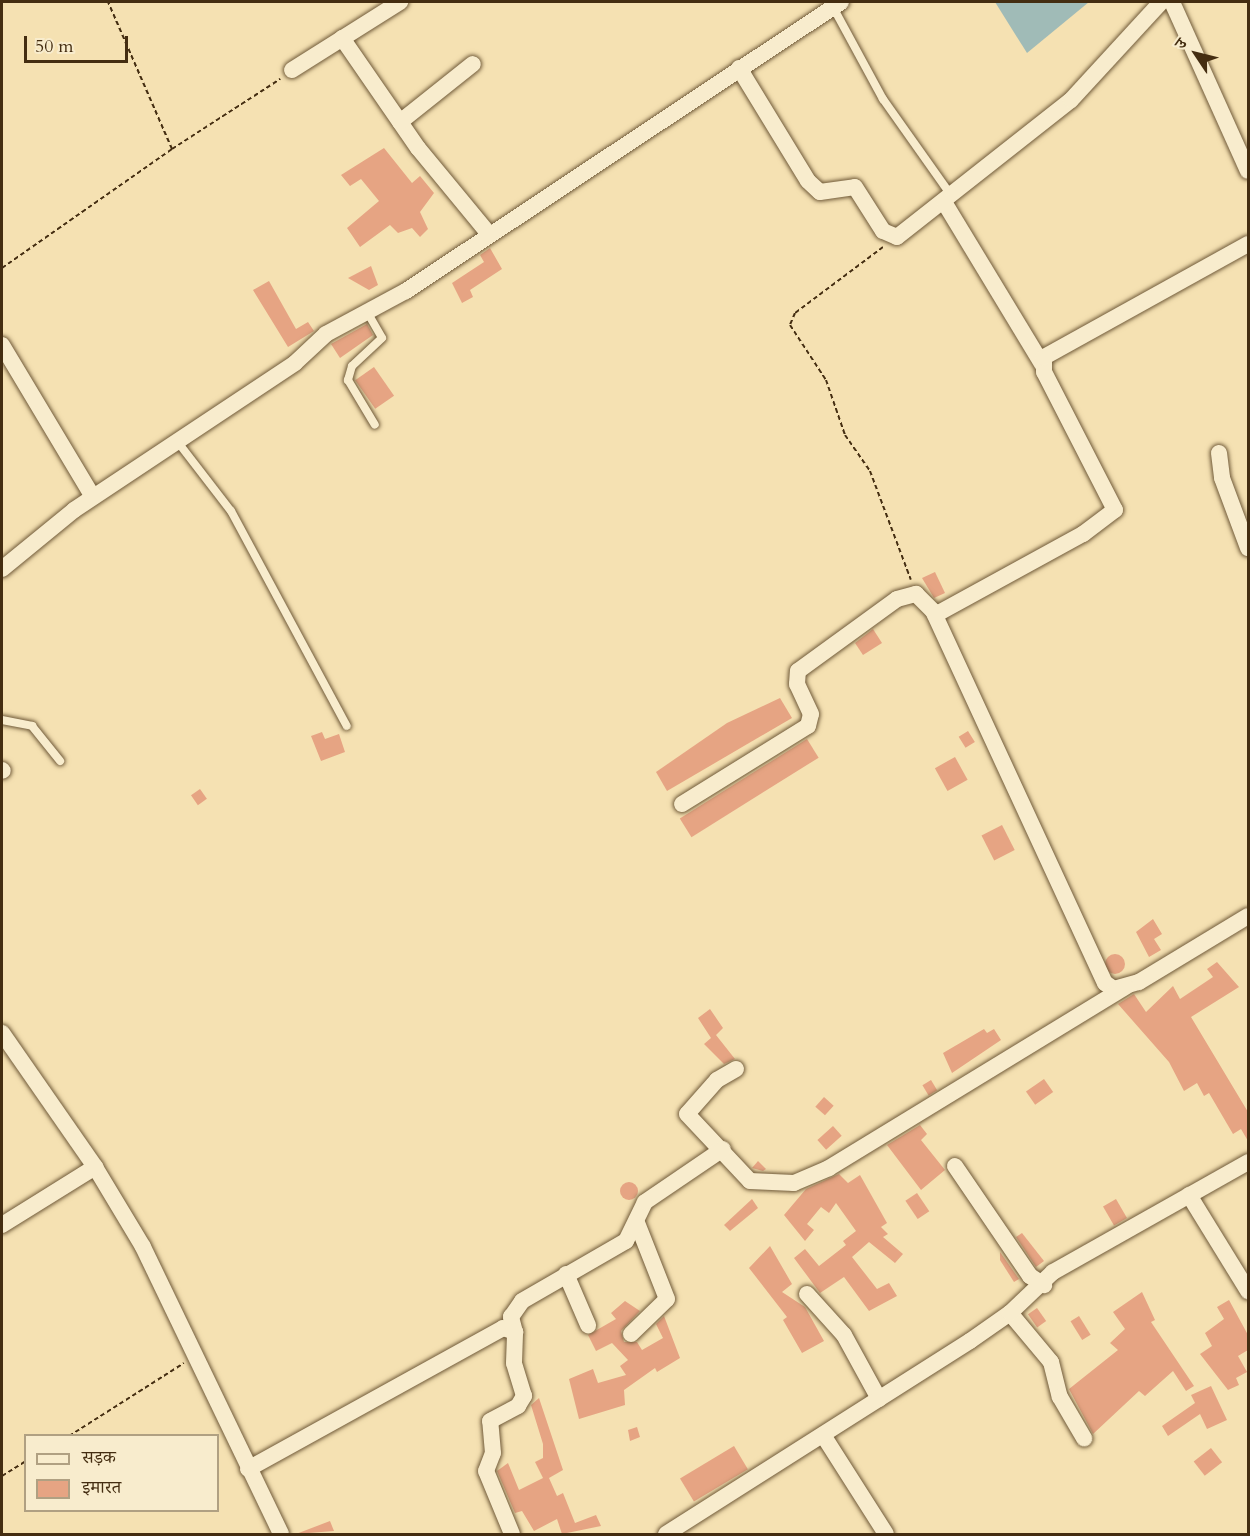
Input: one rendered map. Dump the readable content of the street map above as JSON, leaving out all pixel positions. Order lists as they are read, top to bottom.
{
  "legend": ["सड़क", "इमारत"],
  "scale_bar": "50 m",
  "north": "top left"
}
